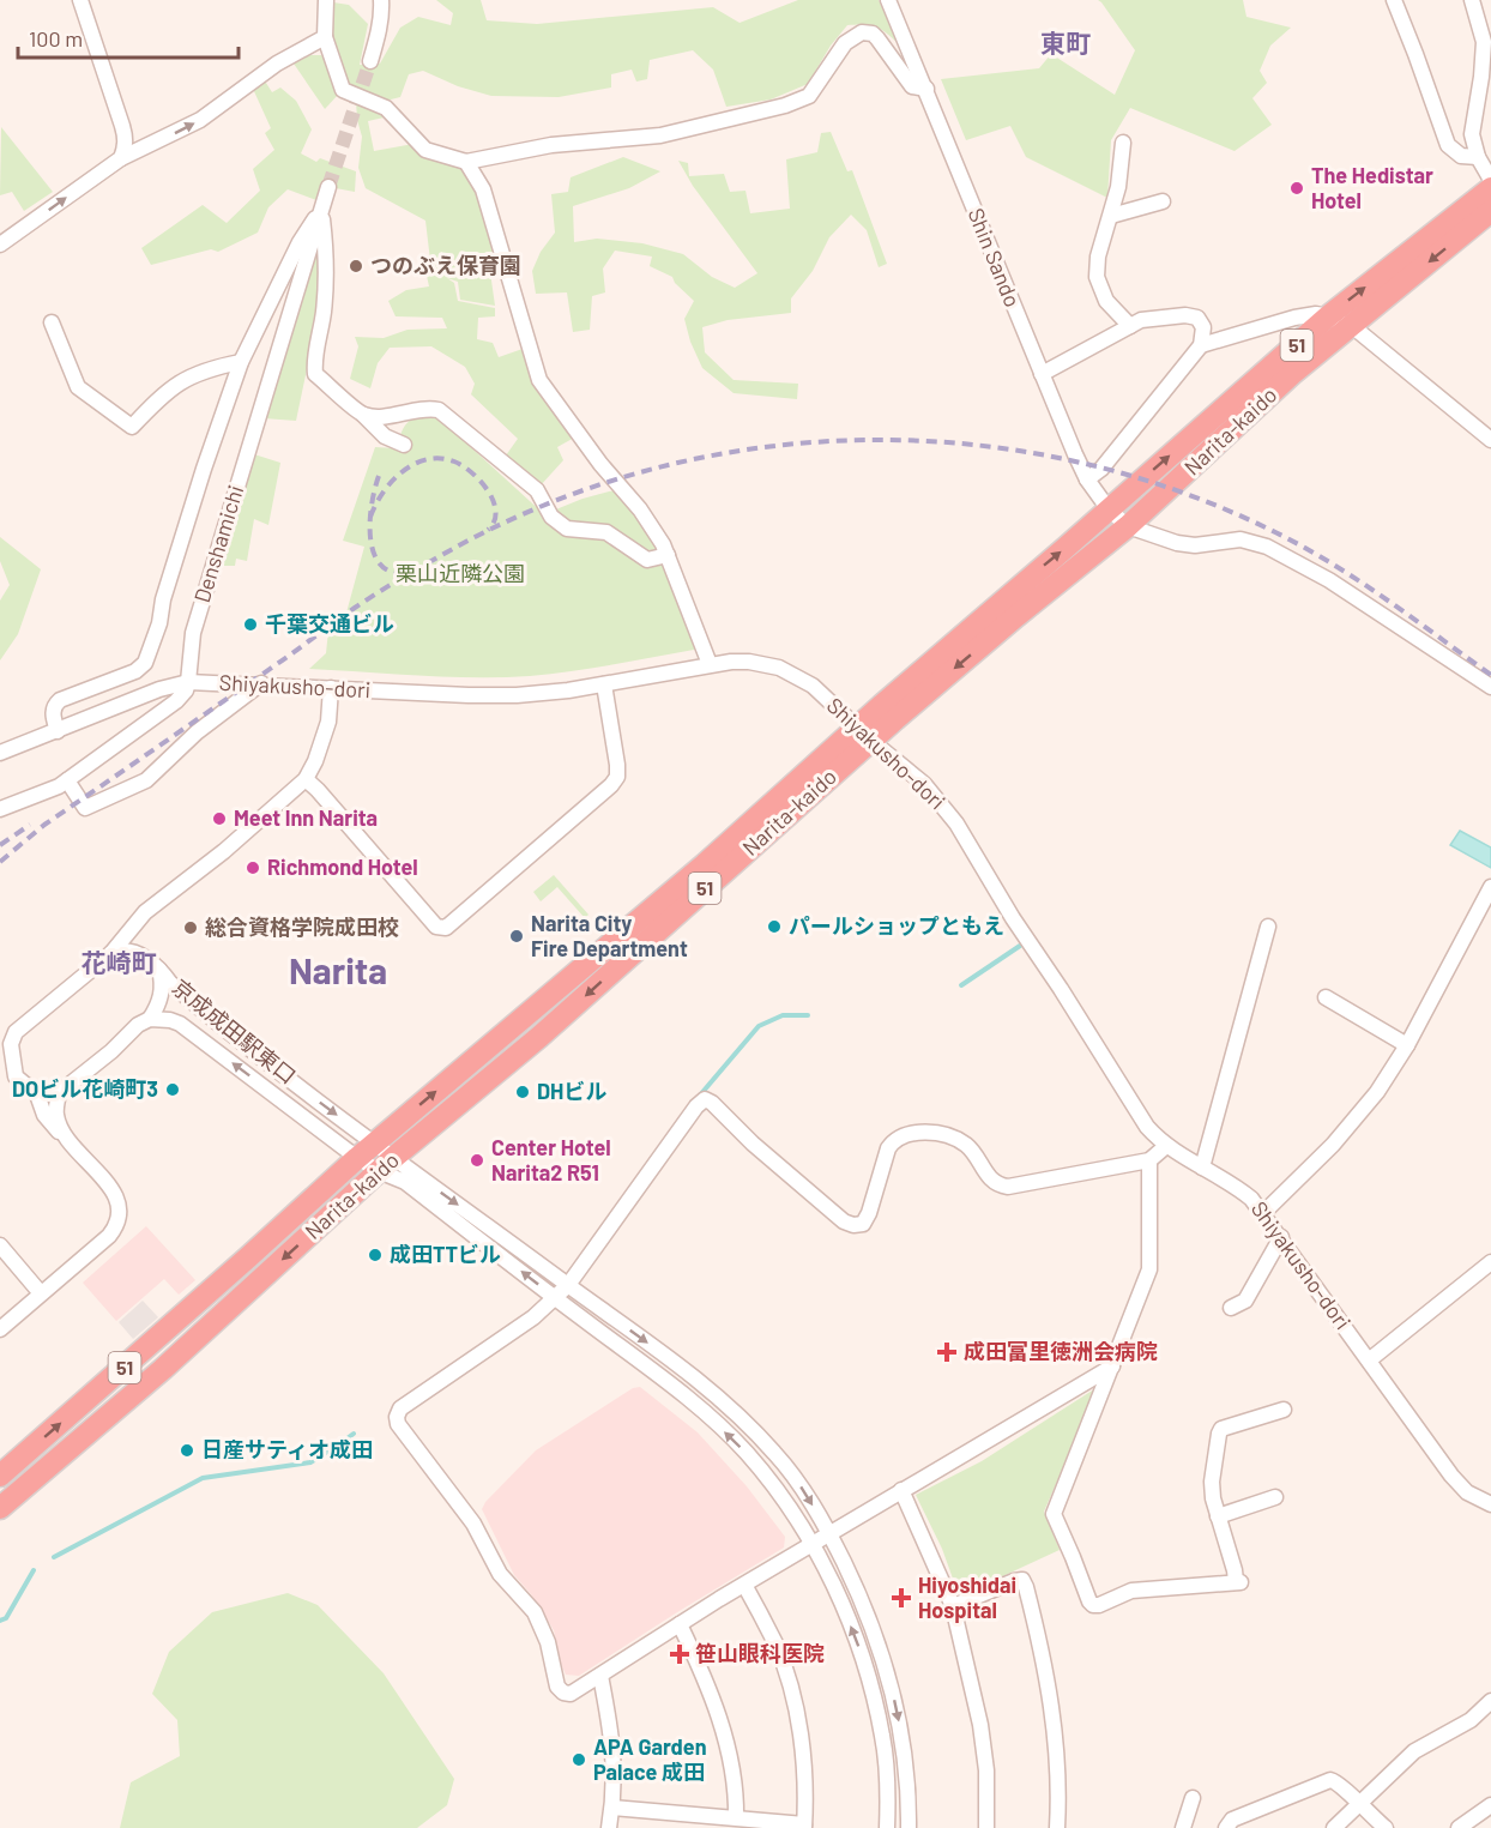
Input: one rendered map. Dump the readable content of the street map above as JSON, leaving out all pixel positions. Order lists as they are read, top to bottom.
{
  "streets": {
    "highway": ["51", "Narita-kaido"],
    "street": [
      "Shin Sando",
      "Denshamichi",
      "Shiyakusho-dori",
      "京成成田駅東口"
    ]
  },
  "crossings": [
    ["Shin Sando", "Narita-kaido"],
    ["Narita-kaido", "Shiyakusho-dori"],
    ["Narita-kaido", "京成成田駅東口"],
    ["Denshamichi", "Shiyakusho-dori"]
  ],
  "districts": ["東町", "花崎町", "Narita"],
  "parks": ["栗山近隣公園"],
  "places": {
    "other": [
      "The Hedistar Hotel",
      "つのぶえ保育園",
      "千葉交通ビル",
      "Meet Inn Narita",
      "Richmond Hotel",
      "パールショップともえ",
      "総合資格学院成田校",
      "Narita City Fire Department",
      "DOビル花崎町3",
      "DHビル",
      "Center Hotel Narita2 R51",
      "成田TTビル",
      "日産サティオ成田",
      "APA Garden Palace 成田"
    ],
    "health": ["成田富里徳洲会病院", "Hiyoshidai Hospital", "笹山眼科医院"]
  },
  "scale_bar": "100 m"
}
